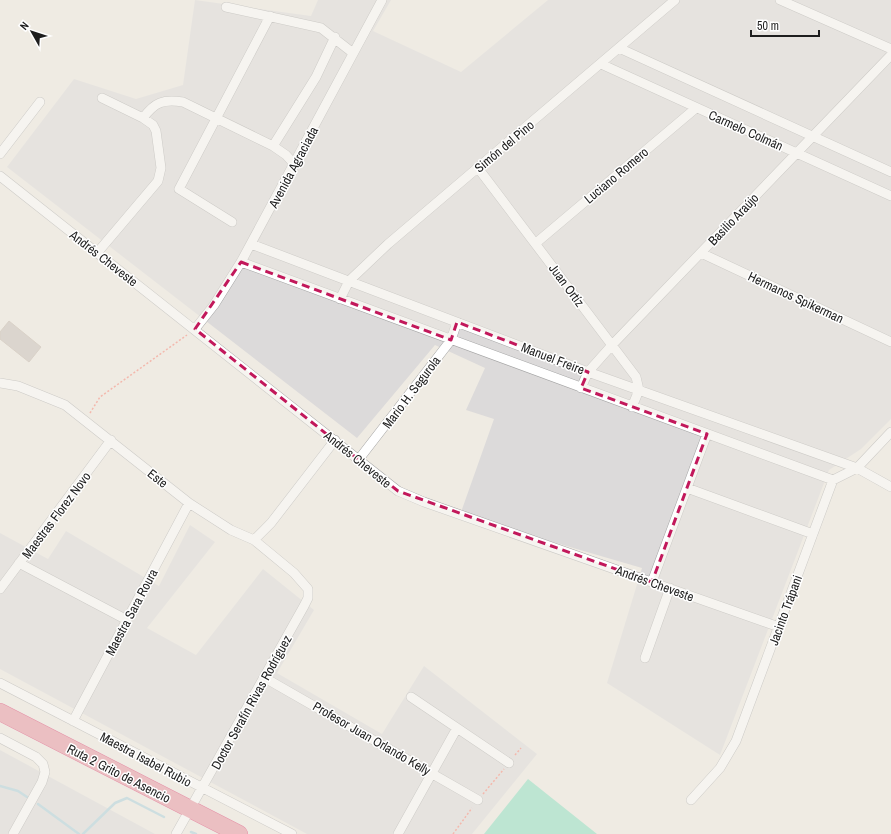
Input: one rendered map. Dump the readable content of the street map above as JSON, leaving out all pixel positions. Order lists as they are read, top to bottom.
{
  "streets": {
    "highway": ["Ruta 2 Grito de Asencio"],
    "street": [
      "Carmelo Colmán",
      "Simón del Pino",
      "Avenida Agraciada",
      "Luciano Romero",
      "Basilio Araújo",
      "Andrés Cheveste",
      "Juan Ortíz",
      "Hermanos Spikerman",
      "Manuel Freire",
      "Mario H. Segurola",
      "Este",
      "Maestras Florez Novo",
      "Jacinto Trápani",
      "Maestra Sara Roura",
      "Doctor Serafín Rivas Rodríguez",
      "Profesor Juan Orlando Kelly",
      "Maestra Isabel Rubio"
    ]
  },
  "crossings": [
    ["Carmelo Colmán", "Simón del Pino"],
    ["Carmelo Colmán", "Luciano Romero"],
    ["Carmelo Colmán", "Basilio Araújo"],
    ["Simón del Pino", "Juan Ortíz"],
    ["Simón del Pino", "Manuel Freire"],
    ["Avenida Agraciada", "Andrés Cheveste"],
    ["Avenida Agraciada", "Manuel Freire"],
    ["Luciano Romero", "Juan Ortíz"],
    ["Basilio Araújo", "Juan Ortíz"],
    ["Basilio Araújo", "Hermanos Spikerman"],
    ["Basilio Araújo", "Manuel Freire"],
    ["Andrés Cheveste", "Mario H. Segurola"],
    ["Andrés Cheveste", "Jacinto Trápani"],
    ["Juan Ortíz", "Manuel Freire"],
    ["Manuel Freire", "Mario H. Segurola"],
    ["Manuel Freire", "Jacinto Trápani"],
    ["Este", "Maestras Florez Novo"],
    ["Este", "Maestra Sara Roura"],
    ["Este", "Doctor Serafín Rivas Rodríguez"],
    ["Maestra Sara Roura", "Maestra Isabel Rubio"],
    ["Doctor Serafín Rivas Rodríguez", "Profesor Juan Orlando Kelly"],
    ["Doctor Serafín Rivas Rodríguez", "Maestra Isabel Rubio"],
    ["Doctor Serafín Rivas Rodríguez", "Ruta 2 Grito de Asencio"]
  ],
  "scale_bar": "50 m",
  "north": "top left"
}
